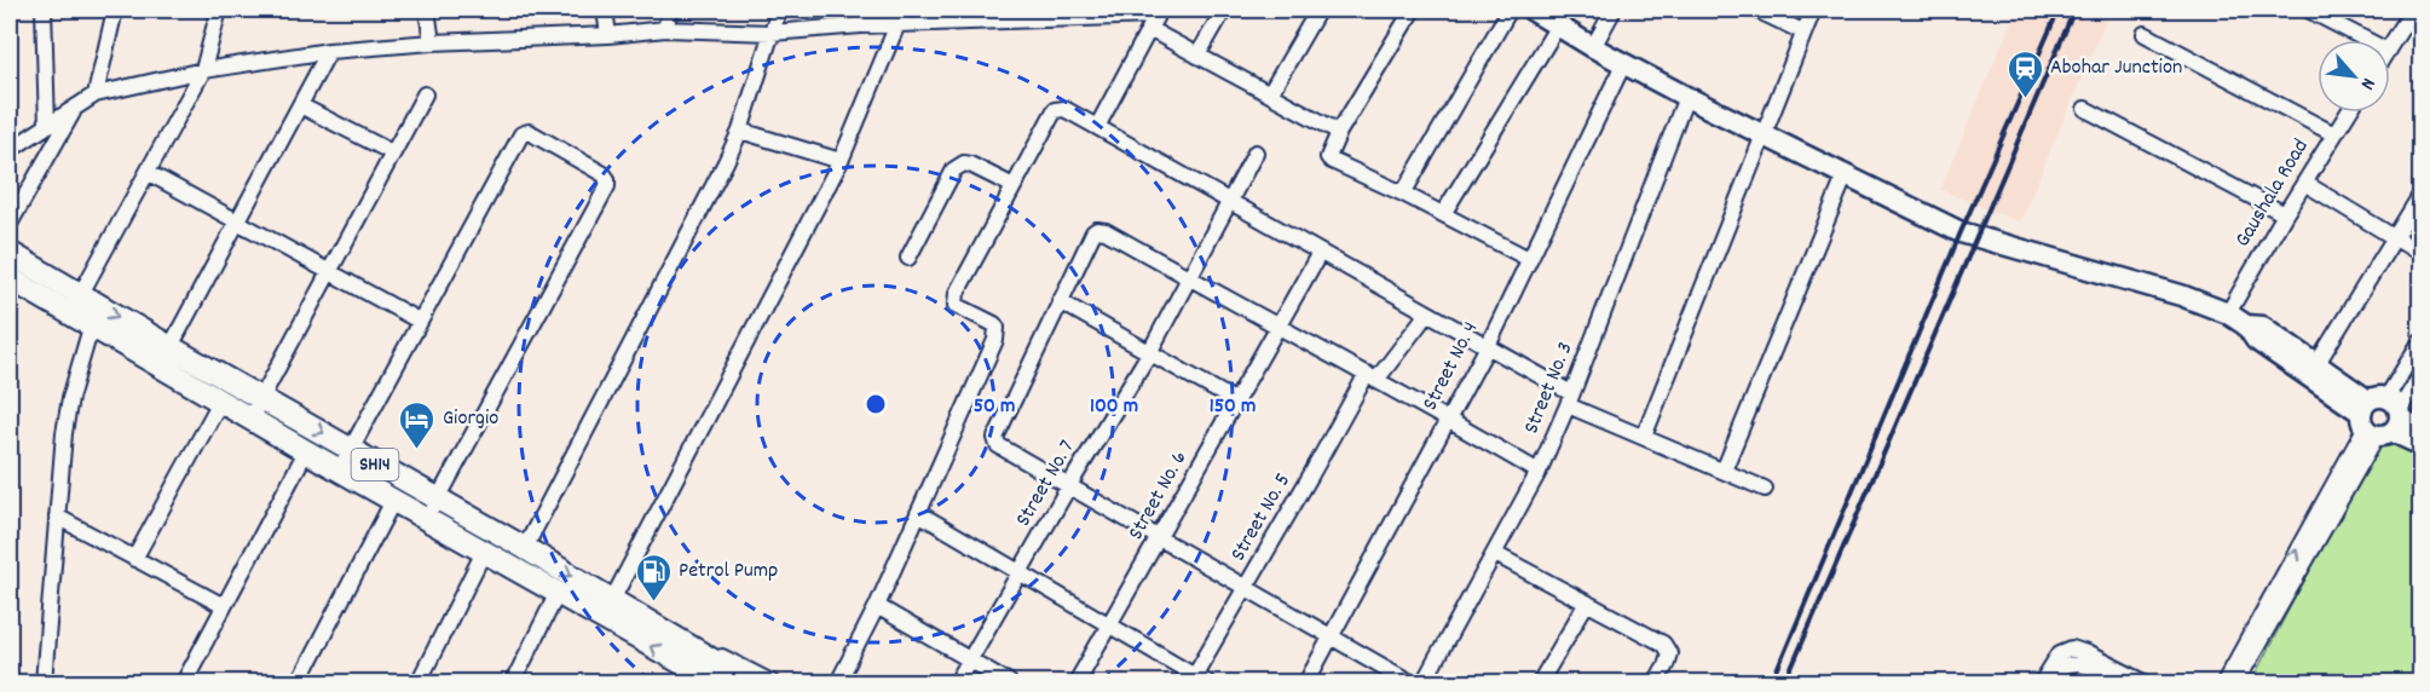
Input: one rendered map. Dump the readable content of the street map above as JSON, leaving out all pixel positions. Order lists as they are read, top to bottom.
{
  "streets": {
    "main road": ["SH14"],
    "street": [
      "Gaushala Road",
      "Street No. 4",
      "Street No. 3",
      "Street No. 7",
      "Street No. 6",
      "Street No. 5"
    ]
  },
  "places": {
    "station": ["Abohar Junction"],
    "hotel": ["Giorgio"],
    "fuel station": ["Petrol Pump"]
  },
  "north": "bottom right",
  "rings": ["50 m", "100 m", "150 m"]
}
